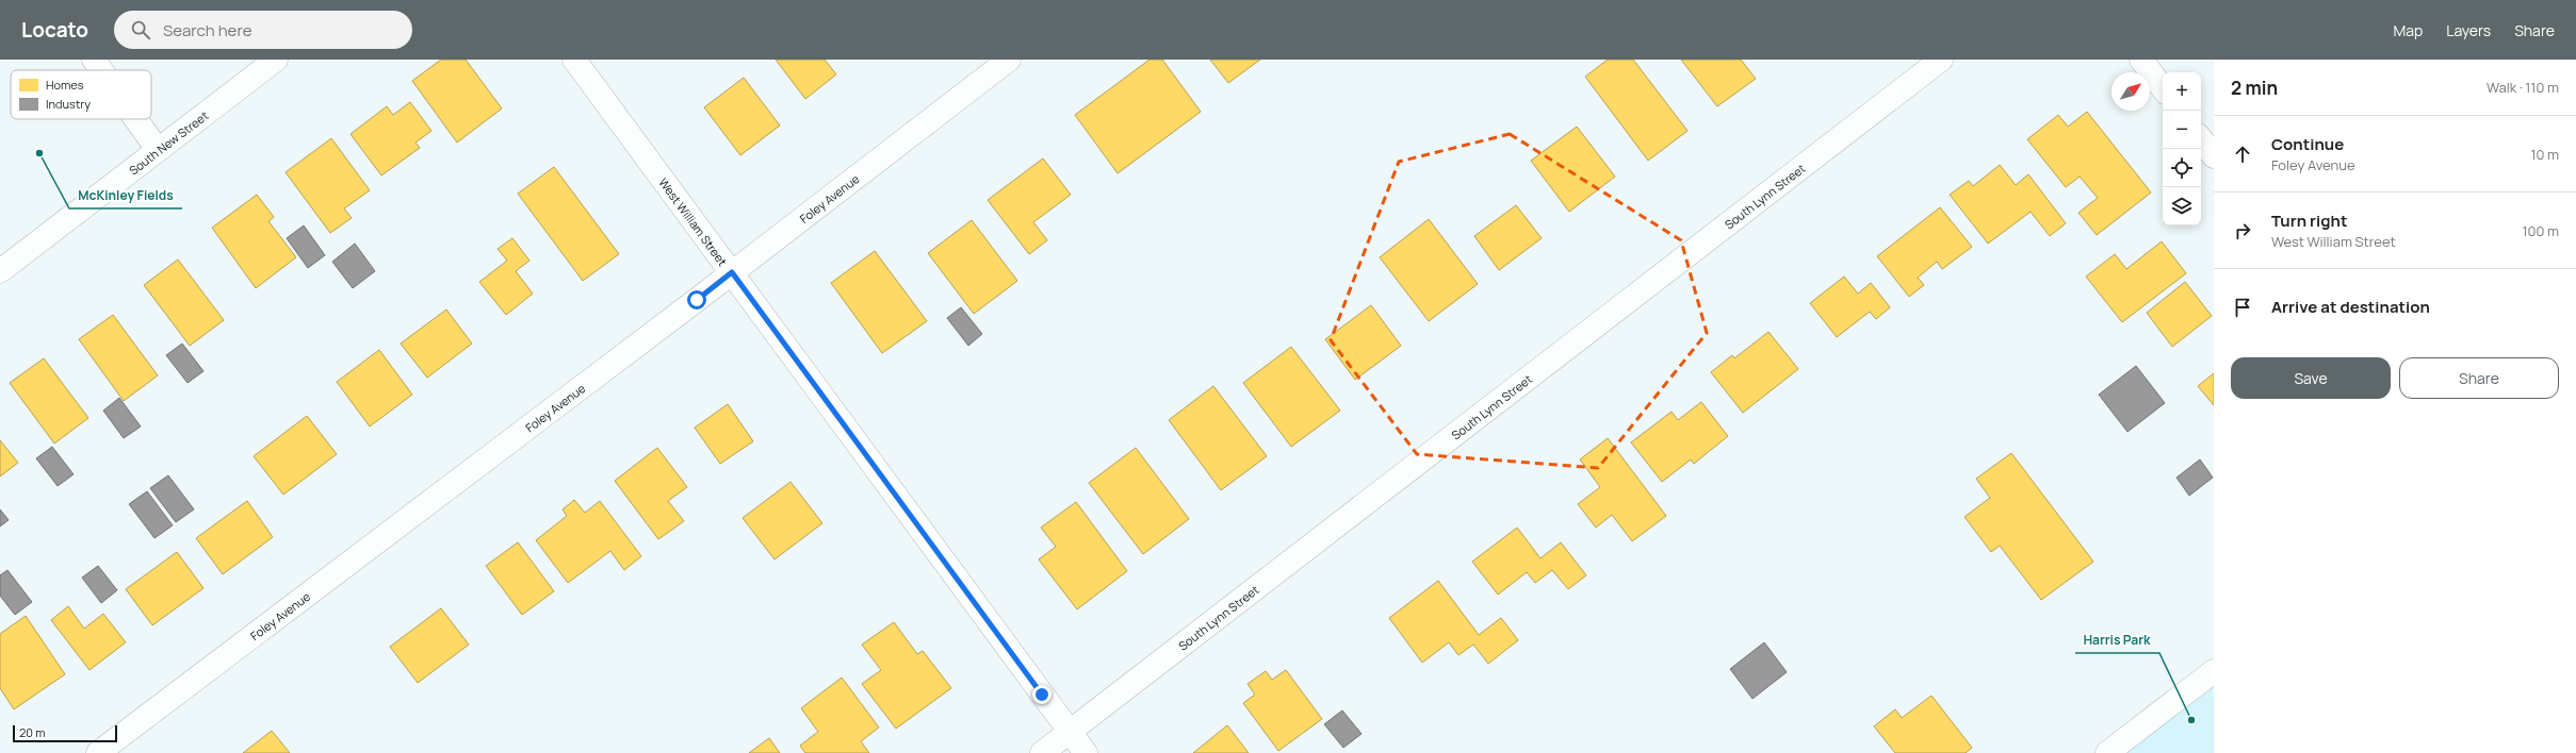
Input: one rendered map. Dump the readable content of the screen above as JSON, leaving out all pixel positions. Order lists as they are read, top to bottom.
{
  "streets": {
    "street": [
      "South New Street",
      "South Lynn Street",
      "Foley Avenue",
      "West William Street"
    ]
  },
  "crossings": [
    ["South Lynn Street", "West William Street"],
    ["Foley Avenue", "West William Street"]
  ],
  "places": ["McKinley Fields", "Harris Park"],
  "legend": ["Homes", "Industry"],
  "scale_bar": "20 m",
  "north": "top right",
  "page": {
    "header": "Locato",
    "search": "Search here",
    "nav": ["Map", "Layers", "Share"],
    "heading": ["2 min", "Walk · 110 m"],
    "map_buttons": ["+", "−"],
    "list": [
      ["Continue", "Foley Avenue", "10 m"],
      ["Turn right", "West William Street", "100 m"],
      "Arrive at destination"
    ],
    "buttons": ["Save", "Share"],
    "scale": "20 m"
  }
}
